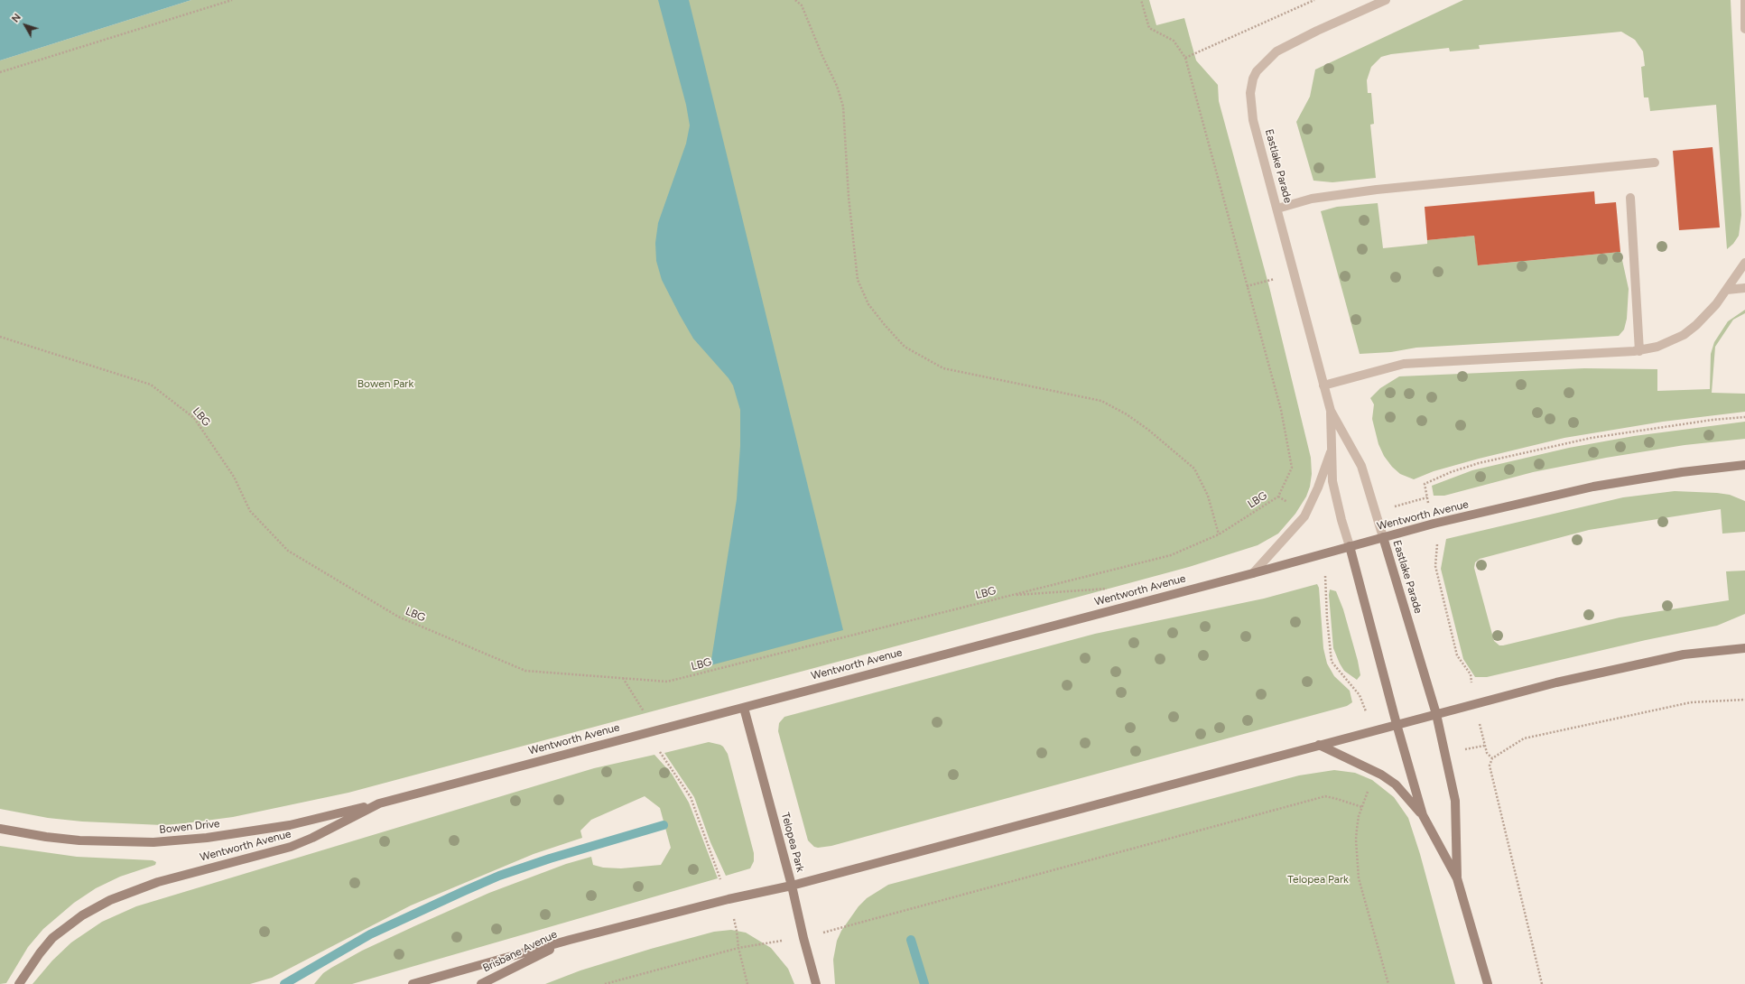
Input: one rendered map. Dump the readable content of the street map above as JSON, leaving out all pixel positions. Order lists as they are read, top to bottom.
{
  "streets": {
    "main road": [
      "Eastlake Parade",
      "Wentworth Avenue",
      "Bowen Drive",
      "Telopea Park",
      "Brisbane Avenue"
    ],
    "path": ["LBG"]
  },
  "crossings": [
    ["Eastlake Parade", "Wentworth Avenue"],
    ["Wentworth Avenue", "Bowen Drive"],
    ["Wentworth Avenue", "Telopea Park"]
  ],
  "parks": ["Bowen Park", "Telopea Park"],
  "north": "top left"
}
